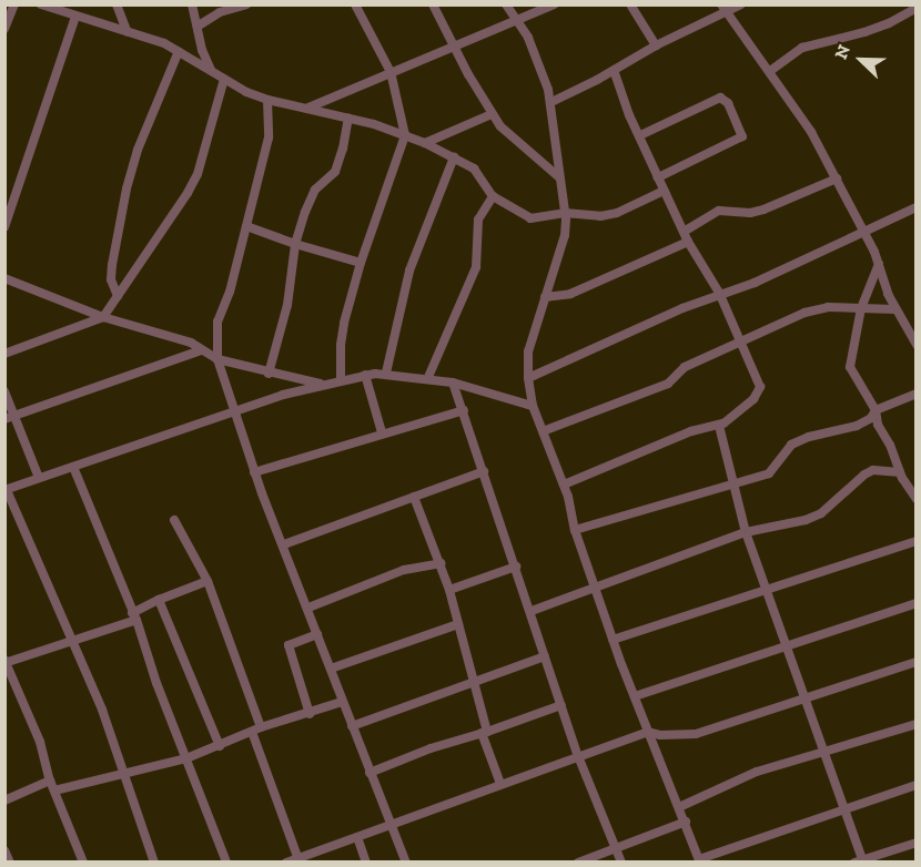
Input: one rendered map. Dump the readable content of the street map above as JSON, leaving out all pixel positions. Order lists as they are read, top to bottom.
{
  "north": "top left"
}
